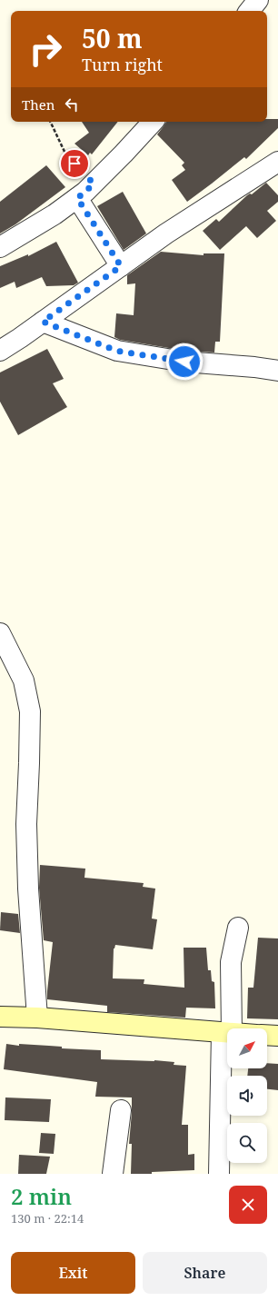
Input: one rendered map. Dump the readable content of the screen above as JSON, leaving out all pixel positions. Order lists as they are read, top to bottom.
{
  "north": "top right",
  "page": {
    "turn": ["50 m", "Turn right"],
    "then": "Then",
    "heading": ["2 min", "130 m · 22:14"],
    "buttons": ["Exit", "Share"]
  }
}
